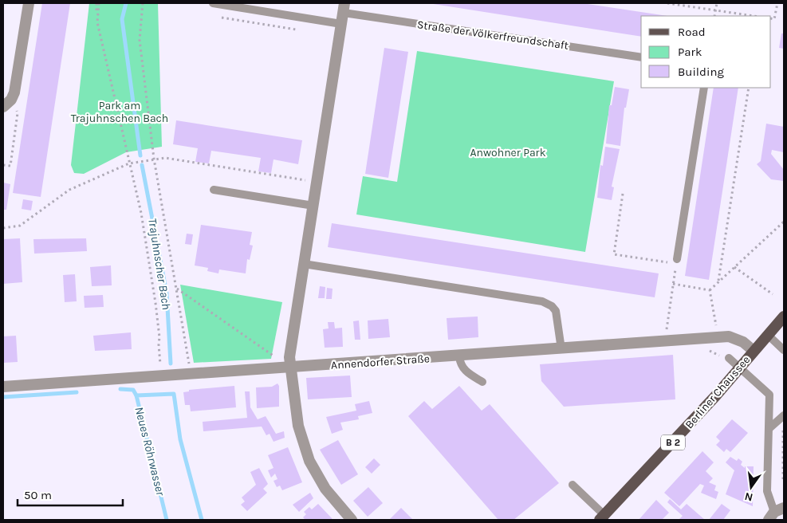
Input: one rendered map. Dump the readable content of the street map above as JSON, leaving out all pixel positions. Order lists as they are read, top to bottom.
{
  "streets": {
    "main road": ["Berliner Chaussee", "B 2"],
    "street": ["Straße der Völkerfreundschaft", "Annendorfer Straße"]
  },
  "crossings": [
    ["Straße der Völkerfreundschaft", "Annendorfer Straße"],
    ["Annendorfer Straße", "Berliner Chaussee"],
    ["Annendorfer Straße", "B 2"],
    ["Berliner Chaussee", "B 2"]
  ],
  "water": ["Trajuhnscher Bach", "Neues Röhrwasser"],
  "parks": ["Park am Trajuhnschen Bach", "Anwohner Park"],
  "legend": ["Road", "Park", "Building"],
  "scale_bar": "50 m",
  "north": "bottom"
}
